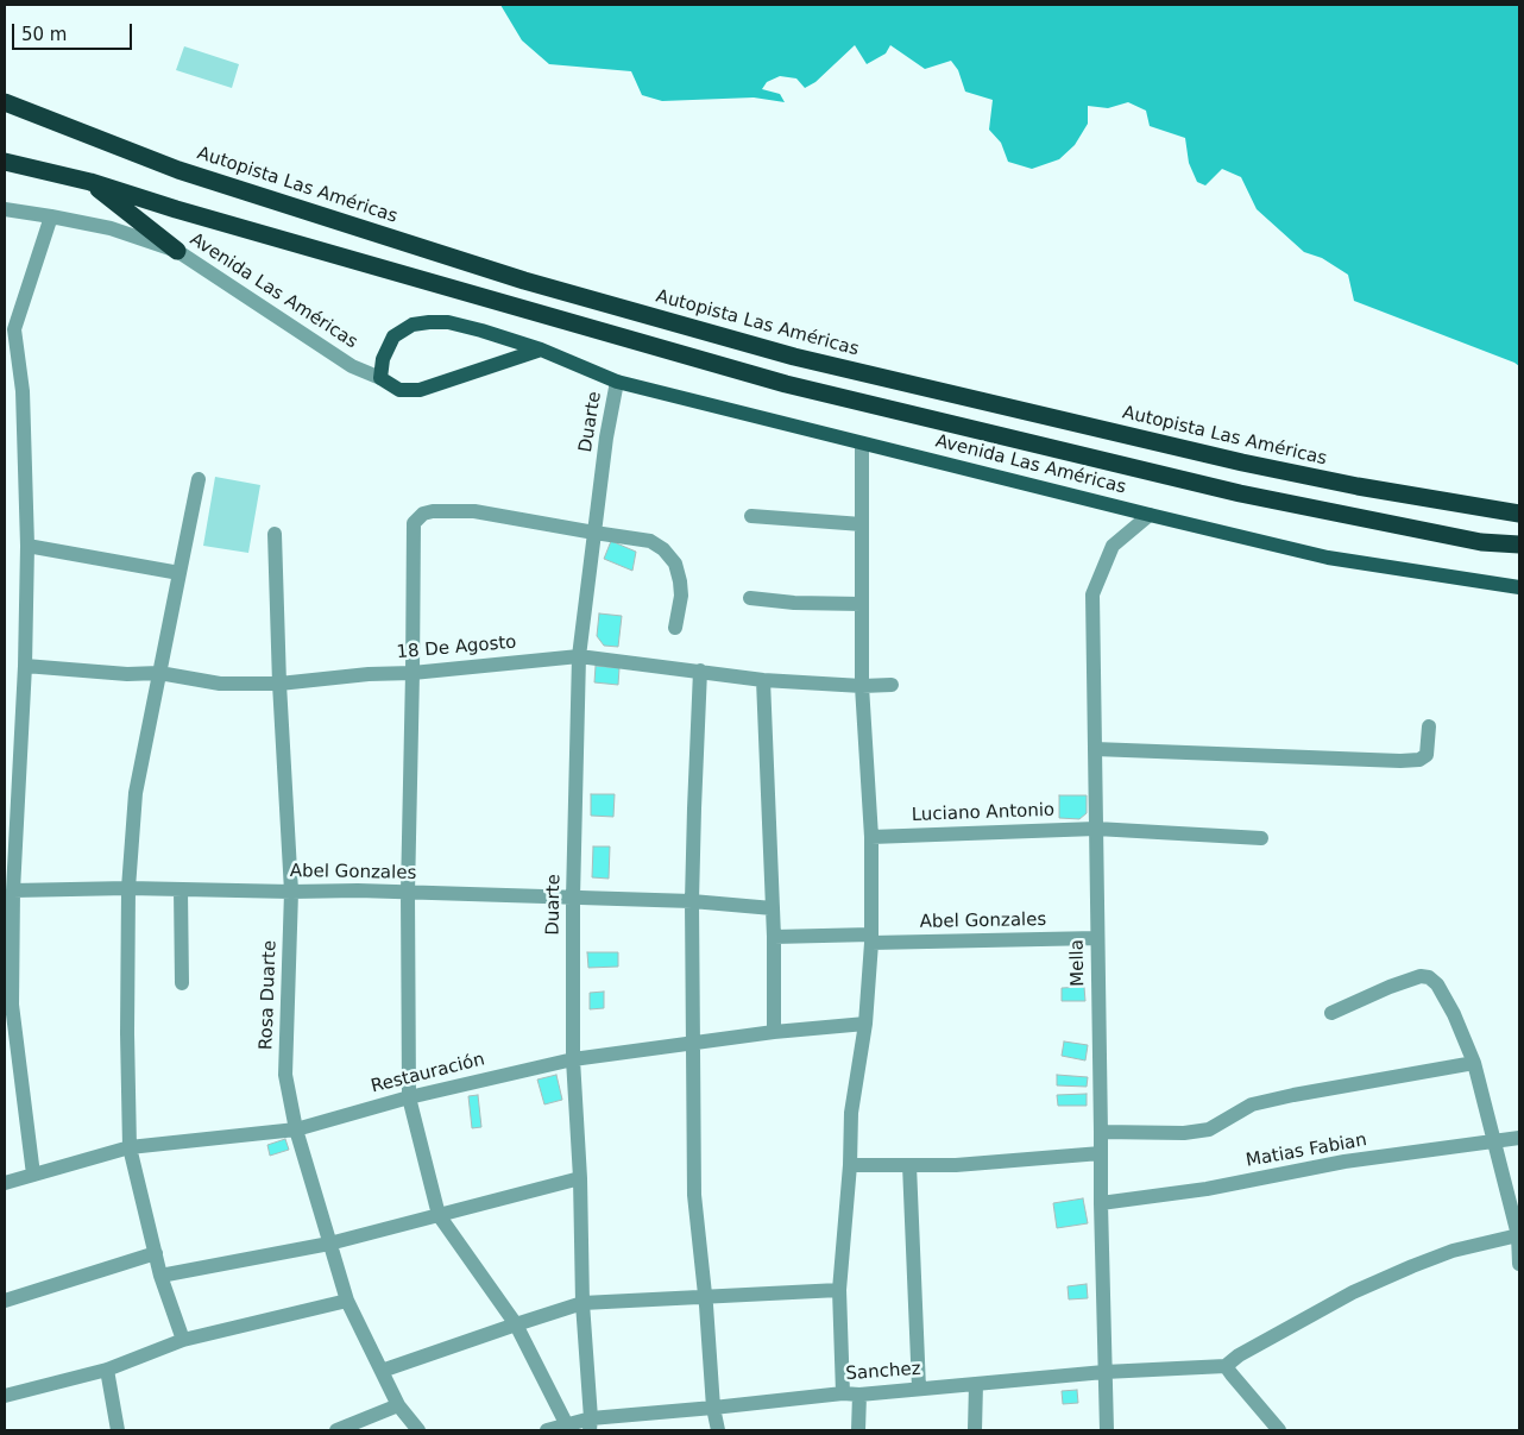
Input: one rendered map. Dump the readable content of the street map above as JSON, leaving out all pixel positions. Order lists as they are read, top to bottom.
{
  "streets": {
    "highway": ["Autopista Las Américas"],
    "main road": ["Avenida Las Américas"],
    "street": [
      "Duarte",
      "18 De Agosto",
      "Luciano Antonio",
      "Abel Gonzales",
      "Mella",
      "Rosa Duarte",
      "Restauración",
      "Matias Fabian",
      "Sanchez"
    ]
  },
  "crossings": [
    ["Avenida Las Américas", "Duarte"],
    ["Avenida Las Américas", "Mella"],
    ["Duarte", "18 De Agosto"],
    ["Duarte", "Abel Gonzales"],
    ["Duarte", "Restauración"],
    ["Duarte", "Sanchez"],
    ["18 De Agosto", "Rosa Duarte"],
    ["Luciano Antonio", "Mella"],
    ["Abel Gonzales", "Mella"],
    ["Abel Gonzales", "Rosa Duarte"],
    ["Mella", "Matias Fabian"],
    ["Mella", "Sanchez"],
    ["Rosa Duarte", "Restauración"]
  ],
  "scale_bar": "50 m"
}
